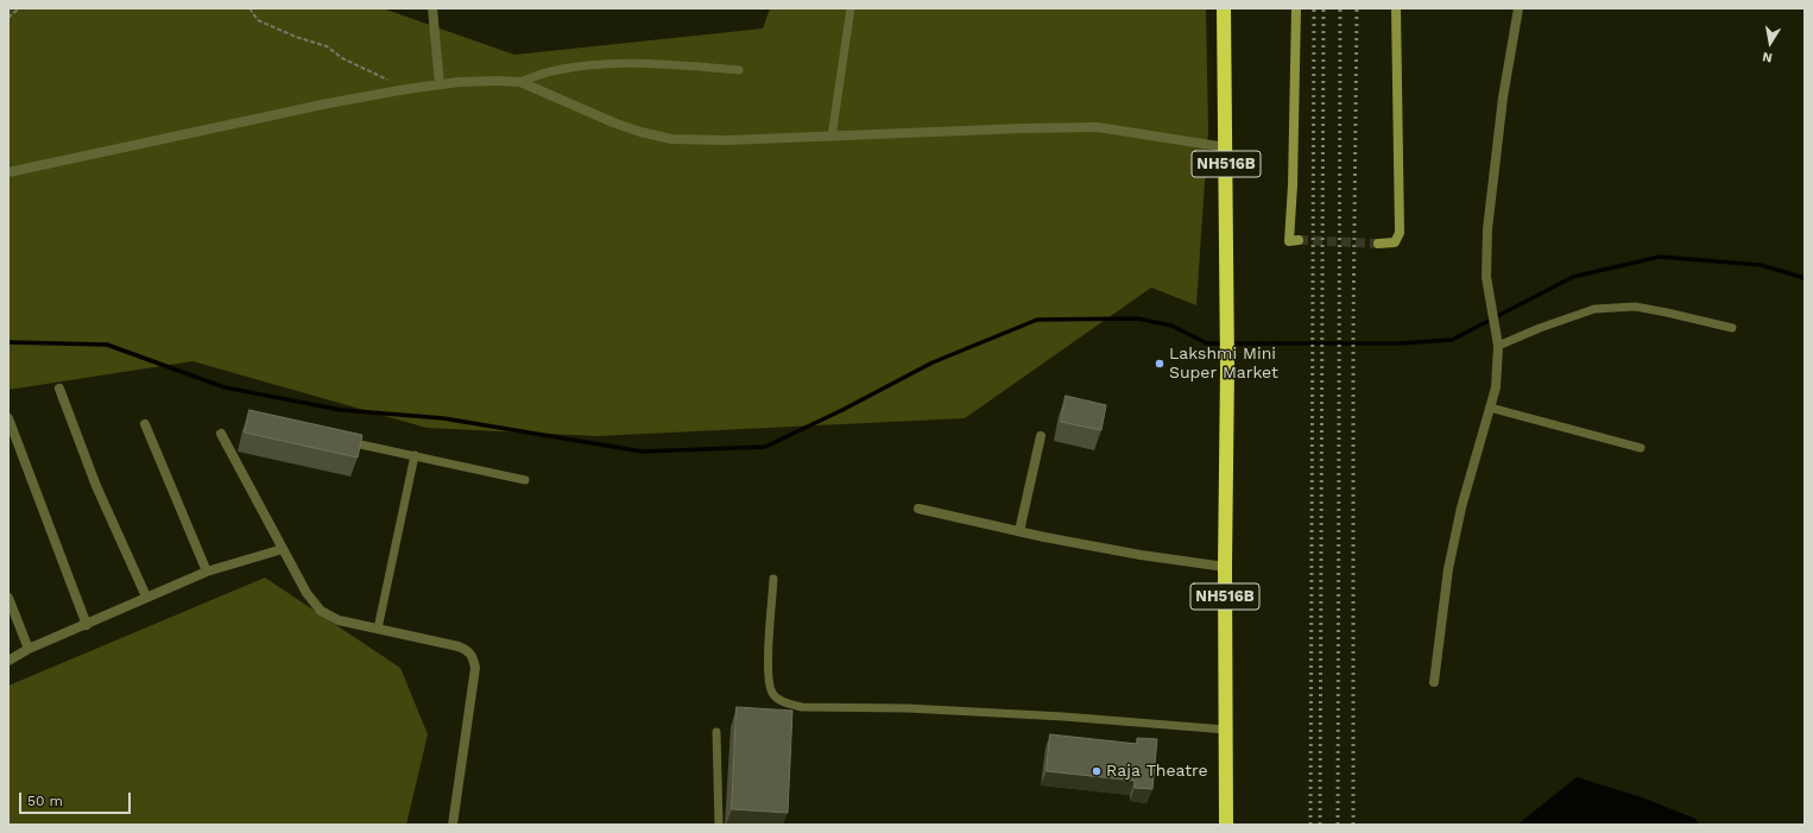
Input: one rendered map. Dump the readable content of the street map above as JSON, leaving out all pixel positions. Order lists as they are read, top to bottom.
{
  "streets": {
    "highway": ["NH516B"]
  },
  "places": ["Lakshmi Mini Super Market", "Raja Theatre"],
  "scale_bar": "50 m",
  "north": "bottom"
}
